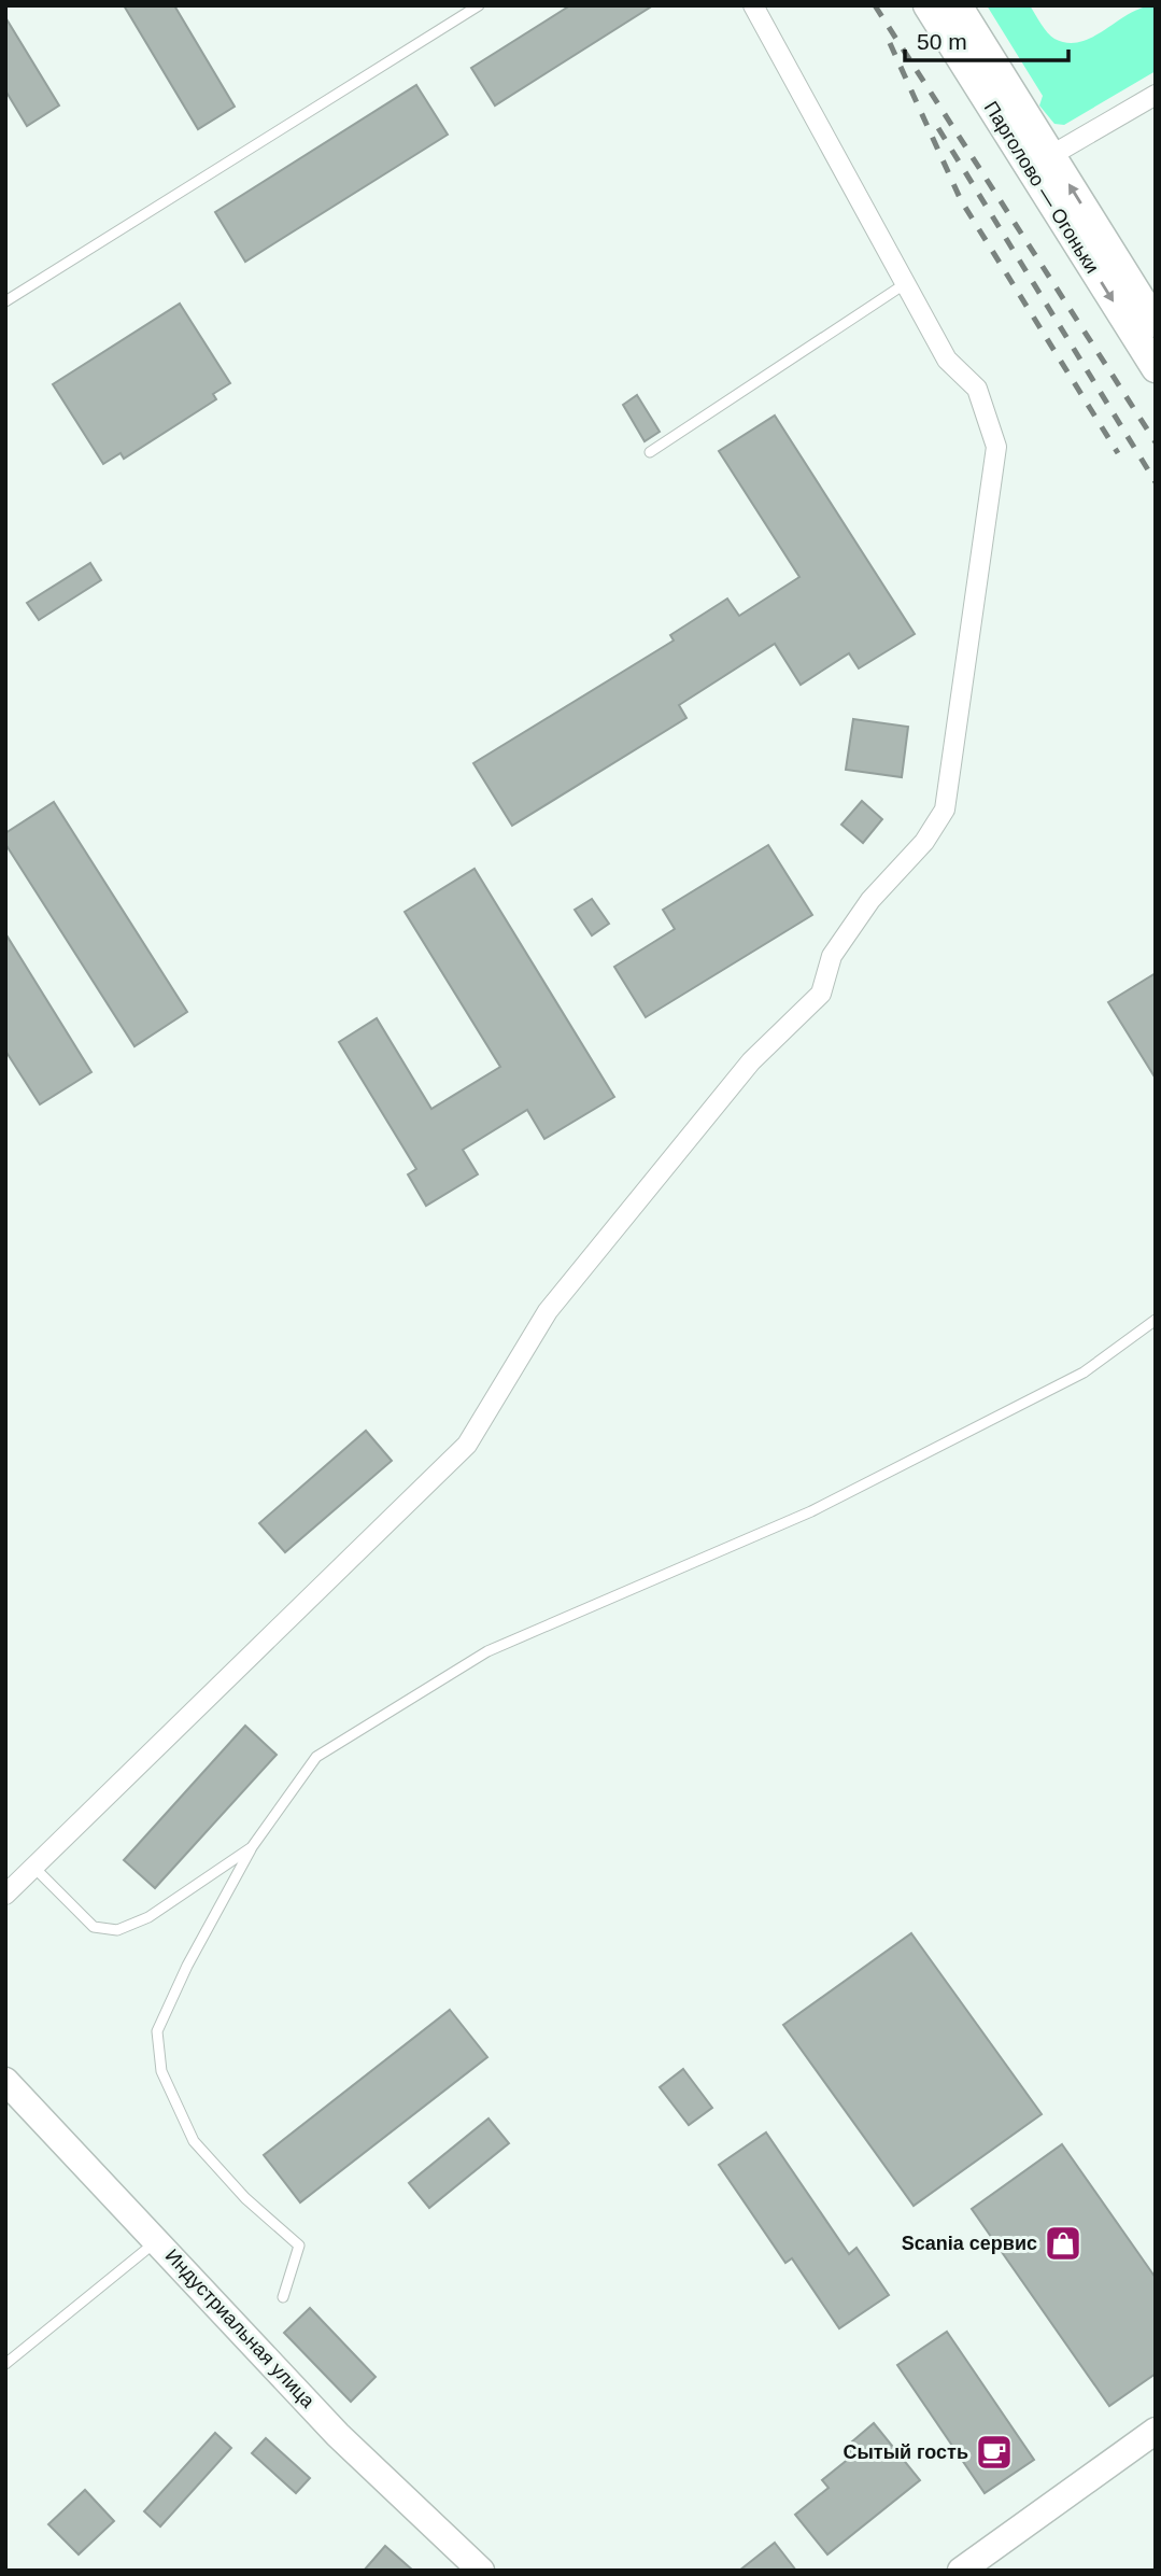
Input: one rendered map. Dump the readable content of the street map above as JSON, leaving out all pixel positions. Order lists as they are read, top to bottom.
{
  "streets": {
    "main road": ["Парголово — Огоньки"],
    "street": ["Индустриальная улица"]
  },
  "places": {
    "shop": ["Scania сервис"],
    "cafe": ["Сытый гость"]
  },
  "scale_bar": "50 m"
}
